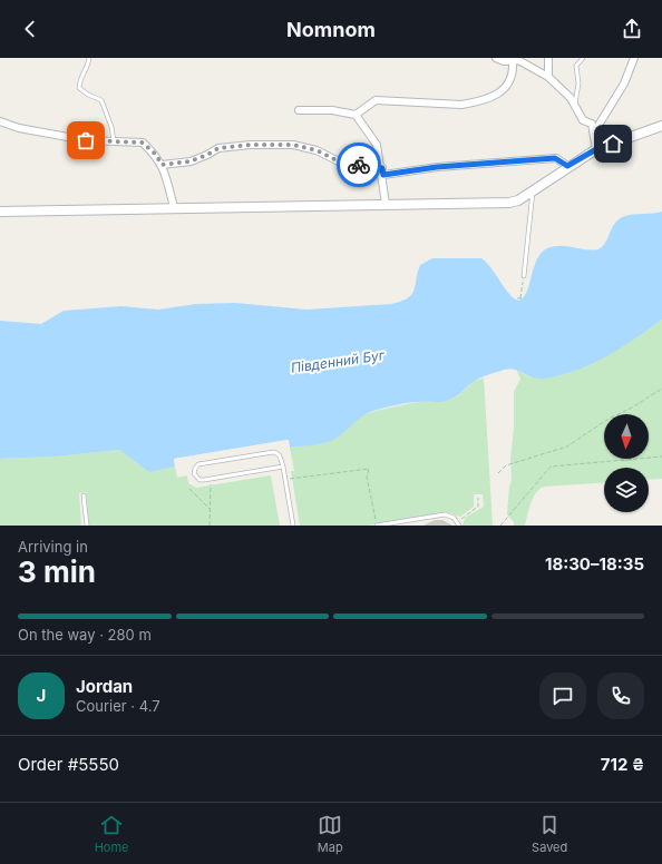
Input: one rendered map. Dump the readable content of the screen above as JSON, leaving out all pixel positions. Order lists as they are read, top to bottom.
{
  "water": ["Південний Буг"],
  "north": "bottom",
  "page": {
    "header": "Nomnom",
    "heading": ["3 min", "Arriving in", "18:30–18:35"],
    "panel": [
      "Jordan",
      "Courier · 4.7",
      "Order #5550",
      "712 ₴"
    ],
    "bar": "On the way · 280 m",
    "round": "J",
    "tabs": ["Home", "Map", "Saved"]
  }
}
